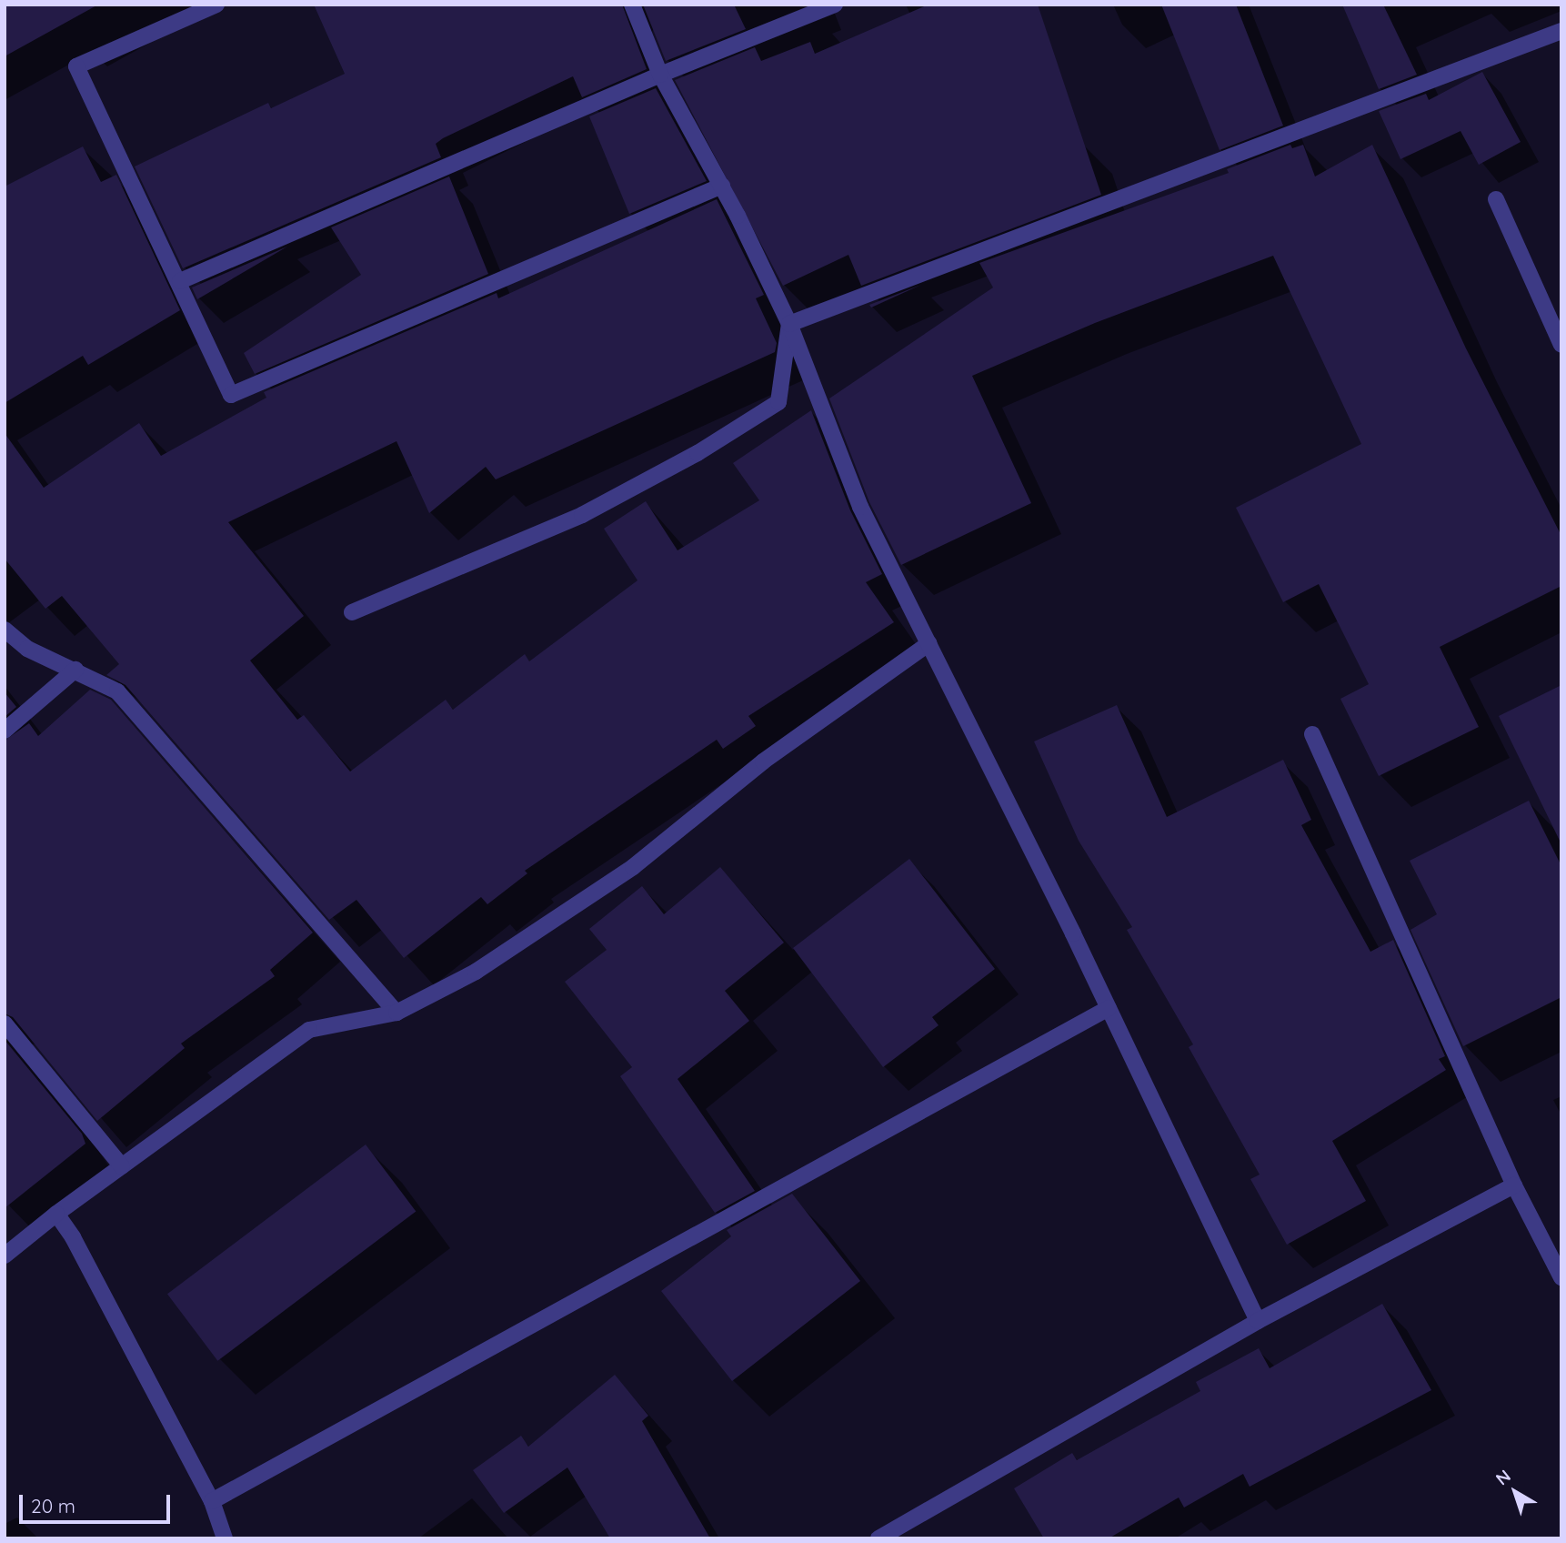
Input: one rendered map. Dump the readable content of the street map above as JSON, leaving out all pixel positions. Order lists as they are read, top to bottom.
{
  "scale_bar": "20 m",
  "north": "top left"
}
